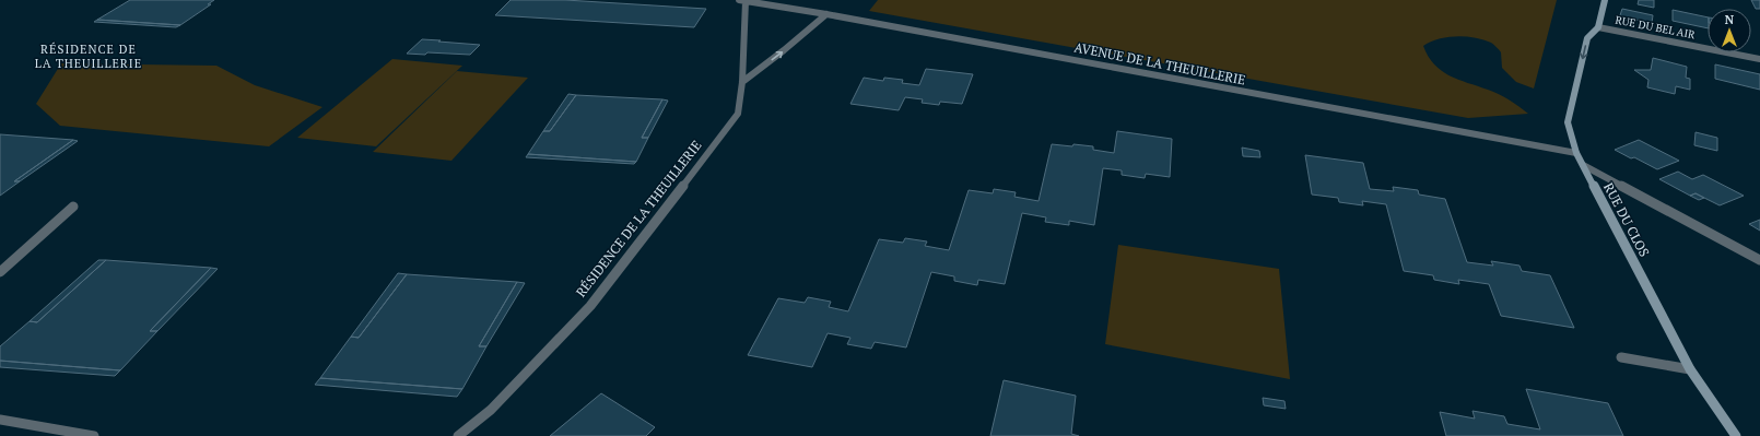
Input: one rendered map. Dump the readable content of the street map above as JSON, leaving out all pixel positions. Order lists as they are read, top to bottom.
{
  "streets": {
    "street": [
      "RUE DU BEL AIR",
      "AVENUE DE LA THEUILLERIE",
      "RÉSIDENCE DE LA THEUILLERIE",
      "RUE DU CLOS"
    ]
  },
  "crossings": [
    ["RUE DU BEL AIR", "RUE DU CLOS"],
    ["AVENUE DE LA THEUILLERIE", "RÉSIDENCE DE LA THEUILLERIE"],
    ["AVENUE DE LA THEUILLERIE", "RUE DU CLOS"]
  ],
  "districts": ["RÉSIDENCE DE LA THEUILLERIE"],
  "north": "top"
}
